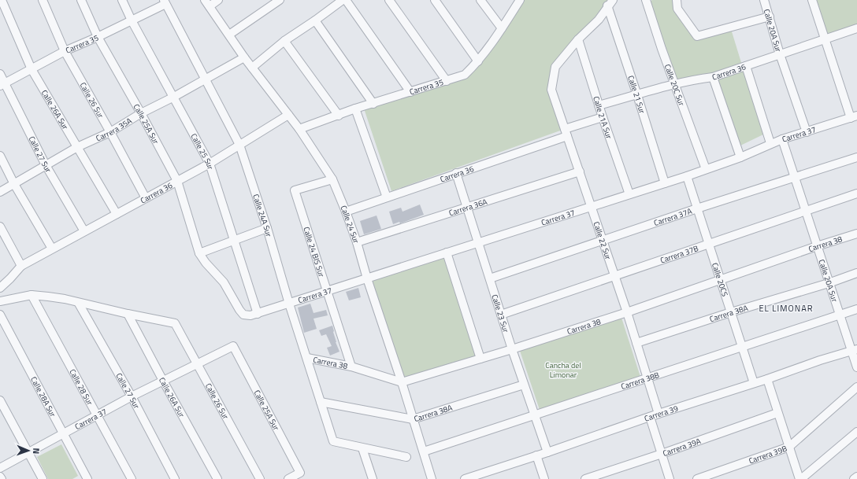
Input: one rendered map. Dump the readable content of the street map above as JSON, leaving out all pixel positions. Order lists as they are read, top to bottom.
{
  "streets": {
    "street": [
      "Calle 20A Sur",
      "Carrera 35",
      "Carrera 36",
      "Calle 20C Sur",
      "Calle 21 Sur",
      "Calle 26 Sur",
      "Calle 26A Sur",
      "Calle 21A Sur",
      "Calle 25A Sur",
      "Carrera 35A",
      "Carrera 37",
      "Calle 25 Sur",
      "Calle 27 Sur",
      "Carrera 36A",
      "Calle 24A Sur",
      "Carrera 37A",
      "Calle 24 Sur",
      "Calle 22 Sur",
      "Carrera 38",
      "Calle 24 BIS Sur",
      "Carrera 37B",
      "Calle 20CS",
      "Calle 23 Sur",
      "Carrera 38A",
      "Carrera 38B",
      "Calle 28 Sur",
      "Calle 28A Sur",
      "Carrera 39",
      "Carrera 39A",
      "Carrera 39B"
    ]
  },
  "crossings": [
    ["Calle 20A Sur", "Carrera 36"],
    ["Calle 20A Sur", "Carrera 37"],
    ["Calle 20A Sur", "Carrera 37A"],
    ["Calle 20A Sur", "Carrera 38"],
    ["Calle 20A Sur", "Carrera 37B"],
    ["Calle 20A Sur", "Carrera 38A"],
    ["Calle 20A Sur", "Carrera 38B"],
    ["Calle 20A Sur", "Carrera 39"],
    ["Carrera 35", "Calle 26 Sur"],
    ["Carrera 35", "Calle 26A Sur"],
    ["Carrera 35", "Calle 25A Sur"],
    ["Carrera 35", "Calle 25 Sur"],
    ["Carrera 35", "Calle 27 Sur"],
    ["Carrera 35", "Calle 24A Sur"],
    ["Carrera 35", "Calle 24 Sur"],
    ["Carrera 36", "Calle 20C Sur"],
    ["Carrera 36", "Calle 21 Sur"],
    ["Carrera 36", "Calle 26 Sur"],
    ["Carrera 36", "Calle 26A Sur"],
    ["Carrera 36", "Calle 21A Sur"],
    ["Carrera 36", "Calle 25A Sur"],
    ["Carrera 36", "Calle 25 Sur"],
    ["Carrera 36", "Calle 27 Sur"],
    ["Carrera 36", "Calle 24A Sur"],
    ["Carrera 36", "Calle 24 Sur"],
    ["Carrera 36", "Calle 22 Sur"],
    ["Carrera 36", "Calle 23 Sur"],
    ["Calle 20C Sur", "Carrera 37"],
    ["Calle 21 Sur", "Carrera 37"],
    ["Calle 26 Sur", "Calle 26A Sur"],
    ["Calle 26 Sur", "Carrera 35A"],
    ["Calle 26 Sur", "Carrera 37"],
    ["Calle 26A Sur", "Carrera 35A"],
    ["Calle 26A Sur", "Carrera 37"],
    ["Calle 21A Sur", "Carrera 37"],
    ["Calle 21A Sur", "Calle 22 Sur"],
    ["Calle 25A Sur", "Carrera 35A"],
    ["Calle 25A Sur", "Carrera 37"],
    ["Carrera 35A", "Calle 25 Sur"],
    ["Carrera 35A", "Calle 27 Sur"],
    ["Carrera 35A", "Calle 24A Sur"],
    ["Carrera 35A", "Calle 24 Sur"],
    ["Carrera 37", "Calle 25 Sur"],
    ["Carrera 37", "Calle 27 Sur"],
    ["Carrera 37", "Calle 24A Sur"],
    ["Carrera 37", "Calle 24 Sur"],
    ["Carrera 37", "Calle 22 Sur"],
    ["Carrera 37", "Calle 24 BIS Sur"],
    ["Carrera 37", "Calle 20CS"],
    ["Carrera 37", "Calle 23 Sur"],
    ["Carrera 37", "Calle 28 Sur"],
    ["Carrera 37", "Calle 28A Sur"],
    ["Carrera 36A", "Calle 24 Sur"],
    ["Carrera 36A", "Calle 22 Sur"],
    ["Carrera 36A", "Calle 23 Sur"],
    ["Calle 24A Sur", "Carrera 38"],
    ["Calle 24A Sur", "Carrera 38A"],
    ["Carrera 37A", "Calle 22 Sur"],
    ["Carrera 37A", "Calle 20CS"],
    ["Carrera 37A", "Calle 23 Sur"],
    ["Calle 24 Sur", "Carrera 38"],
    ["Calle 24 Sur", "Calle 24 BIS Sur"],
    ["Calle 24 Sur", "Carrera 38A"],
    ["Calle 24 Sur", "Carrera 38B"],
    ["Calle 22 Sur", "Carrera 38"],
    ["Calle 22 Sur", "Carrera 37B"],
    ["Calle 22 Sur", "Carrera 38A"],
    ["Calle 22 Sur", "Carrera 38B"],
    ["Calle 22 Sur", "Carrera 39"],
    ["Carrera 38", "Calle 24 BIS Sur"],
    ["Carrera 38", "Calle 20CS"],
    ["Carrera 38", "Calle 23 Sur"],
    ["Carrera 37B", "Calle 20CS"],
    ["Carrera 37B", "Calle 23 Sur"],
    ["Calle 20CS", "Carrera 38A"],
    ["Calle 20CS", "Carrera 38B"],
    ["Calle 20CS", "Carrera 39"],
    ["Calle 23 Sur", "Carrera 38A"],
    ["Calle 23 Sur", "Carrera 38B"],
    ["Calle 23 Sur", "Carrera 39"]
  ],
  "districts": ["EL LIMONAR"],
  "parks": ["Cancha del Limonar"],
  "north": "right"
}
